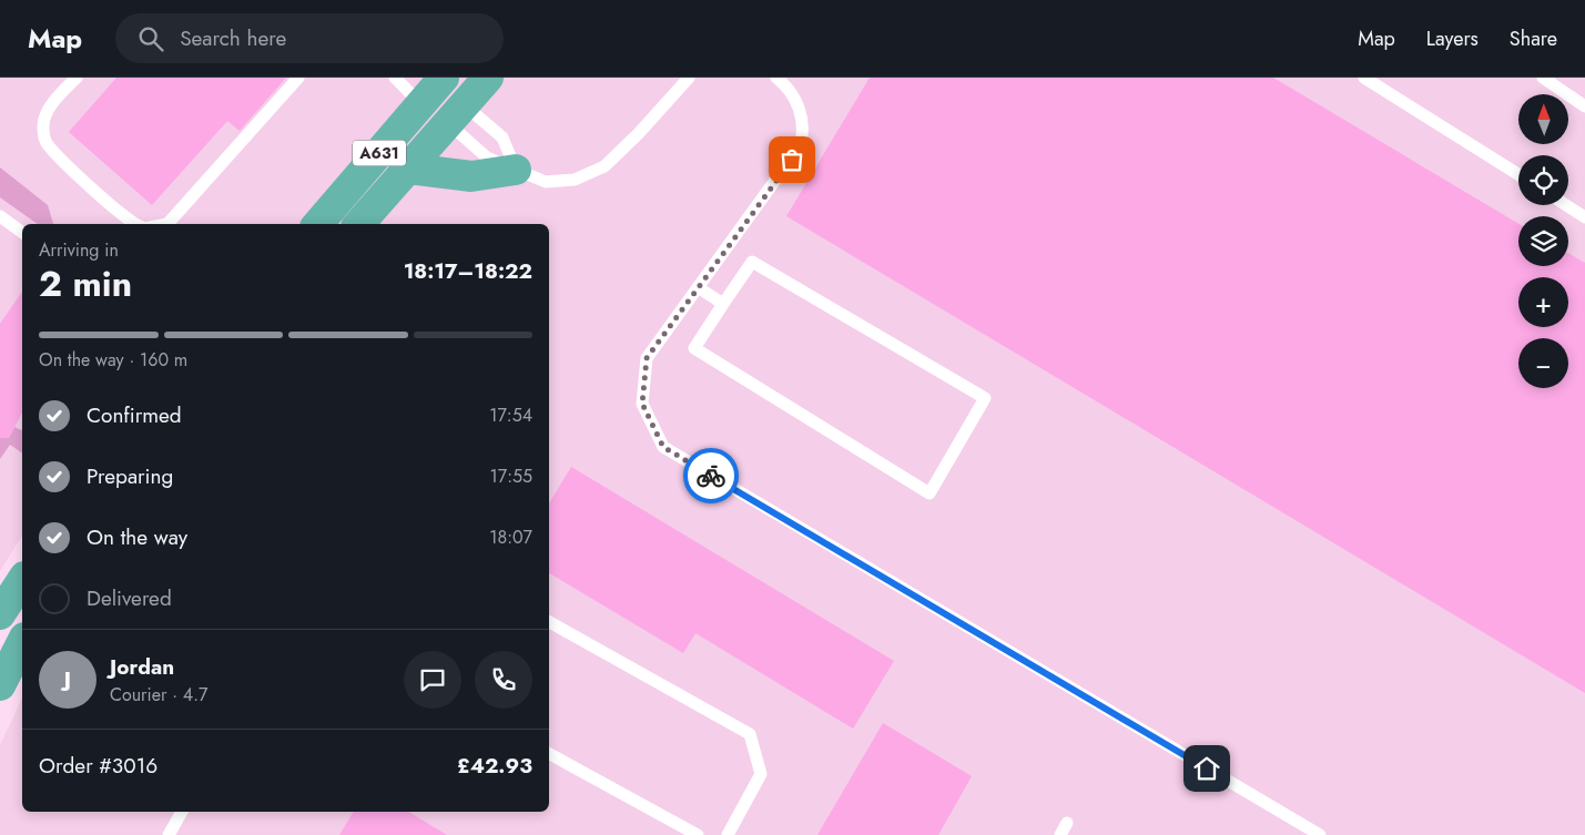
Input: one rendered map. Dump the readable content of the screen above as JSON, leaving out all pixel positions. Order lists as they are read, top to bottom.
{
  "streets": {
    "highway": ["A631"]
  },
  "north": "top",
  "page": {
    "header": "Map",
    "search": "Search here",
    "nav": ["Map", "Layers", "Share"],
    "map_buttons": ["+", "−"],
    "heading": ["2 min", "Arriving in", "18:17–18:22"],
    "panel": [
      "Jordan",
      "Courier · 4.7",
      "Order #3016",
      "£42.93"
    ],
    "bar": "On the way · 160 m",
    "list": [
      ["Confirmed", "17:54"],
      ["Preparing", "17:55"],
      ["On the way", "18:07"],
      "Delivered"
    ],
    "round": "J"
  }
}
